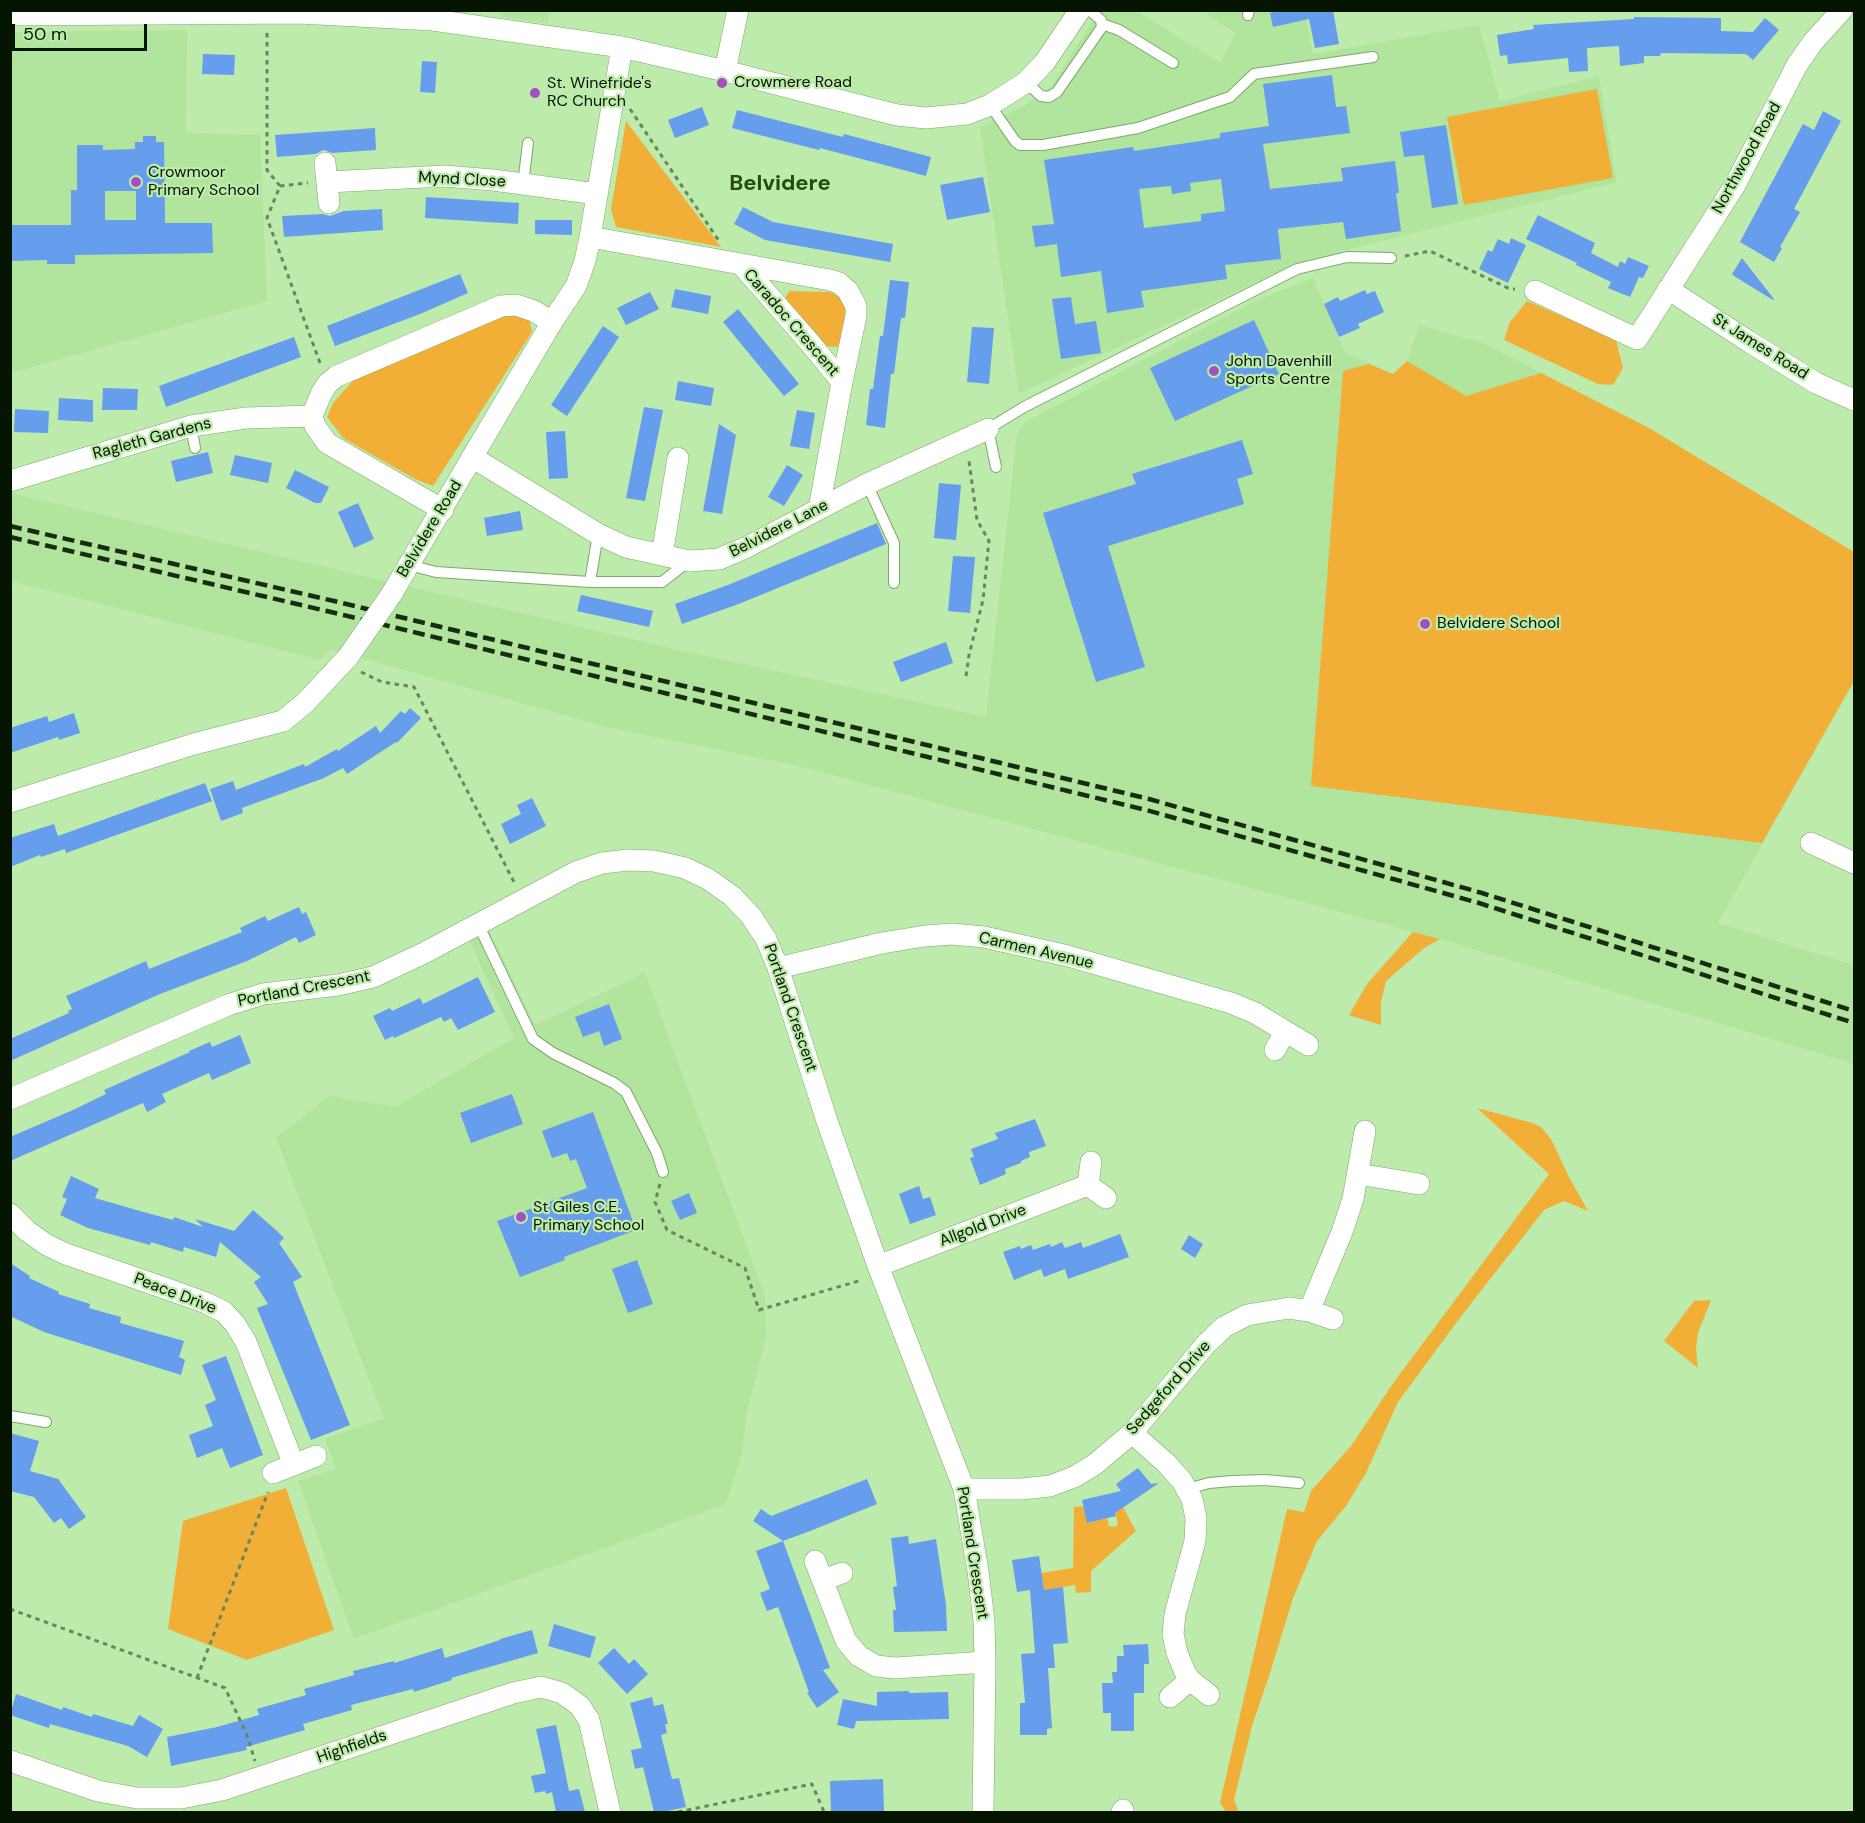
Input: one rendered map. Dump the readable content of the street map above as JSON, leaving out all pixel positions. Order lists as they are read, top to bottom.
{
  "streets": {
    "street": [
      "Northwood Road",
      "Mynd Close",
      "Caradoc Crescent",
      "St James Road",
      "Ragleth Gardens",
      "Belvidere Road",
      "Belvidere Lane",
      "Carmen Avenue",
      "Portland Crescent",
      "Allgold Drive",
      "Peace Drive",
      "Sedgeford Drive",
      "Highfields"
    ]
  },
  "crossings": [
    ["Northwood Road", "St James Road"],
    ["Mynd Close", "Belvidere Road"],
    ["Caradoc Crescent", "Belvidere Road"],
    ["Caradoc Crescent", "Belvidere Lane"],
    ["Belvidere Road", "Belvidere Lane"],
    ["Carmen Avenue", "Portland Crescent"],
    ["Portland Crescent", "Allgold Drive"],
    ["Portland Crescent", "Sedgeford Drive"]
  ],
  "districts": ["Belvidere"],
  "places": [
    "Crowmere Road",
    "St. Winefride's RC Church",
    "Crowmoor Primary School",
    "John Davenhill Sports Centre",
    "Belvidere School",
    "St Giles C.E. Primary School"
  ],
  "scale_bar": "50 m"
}
